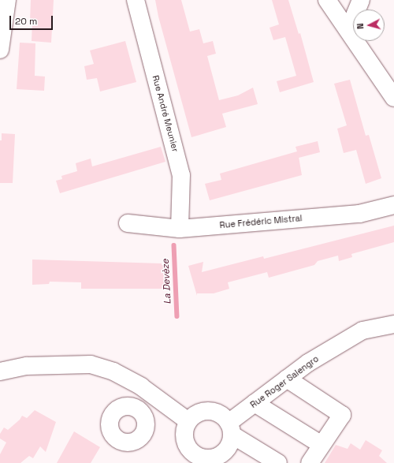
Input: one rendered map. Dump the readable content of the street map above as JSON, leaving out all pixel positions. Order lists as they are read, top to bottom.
{
  "streets": {
    "street": ["Rue André Meunier", "Rue Frédéric Mistral", "Rue Roger Salengro"]
  },
  "crossings": [
    ["Rue André Meunier", "Rue Frédéric Mistral"]
  ],
  "water": ["La Devèze"],
  "scale_bar": "20 m",
  "north": "left"
}
